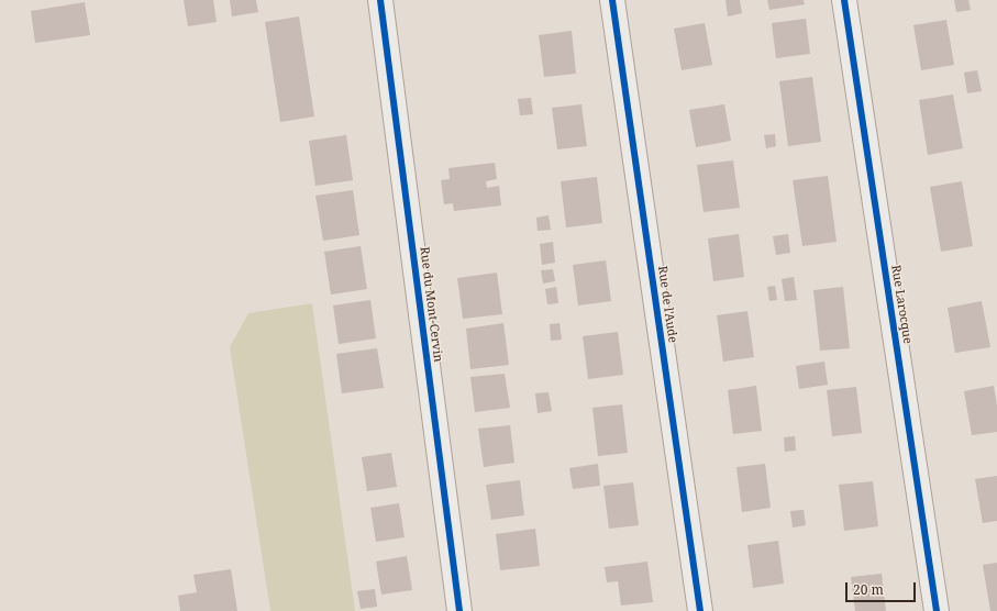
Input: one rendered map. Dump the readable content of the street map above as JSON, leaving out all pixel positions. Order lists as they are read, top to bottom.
{
  "streets": {
    "street": ["Rue du Mont-Cervin", "Rue de l'Aude", "Rue Larocque"]
  },
  "scale_bar": "20 m"
}
